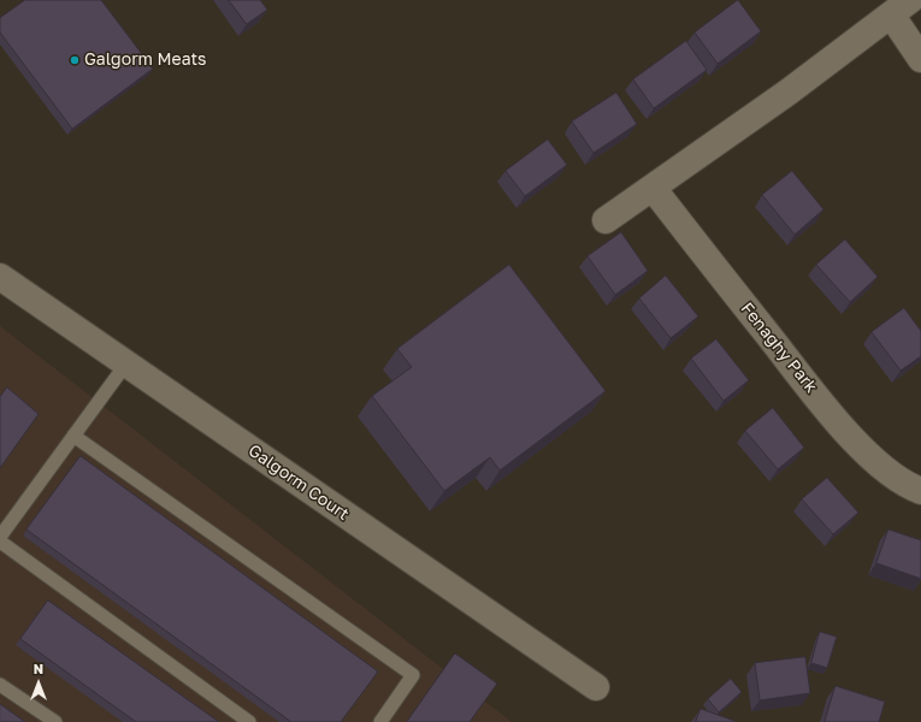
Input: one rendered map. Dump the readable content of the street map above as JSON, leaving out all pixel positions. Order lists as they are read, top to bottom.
{
  "streets": {
    "street": ["Fenaghy Park", "Galgorm Court"]
  },
  "places": ["Galgorm Meats"],
  "north": "top"
}
